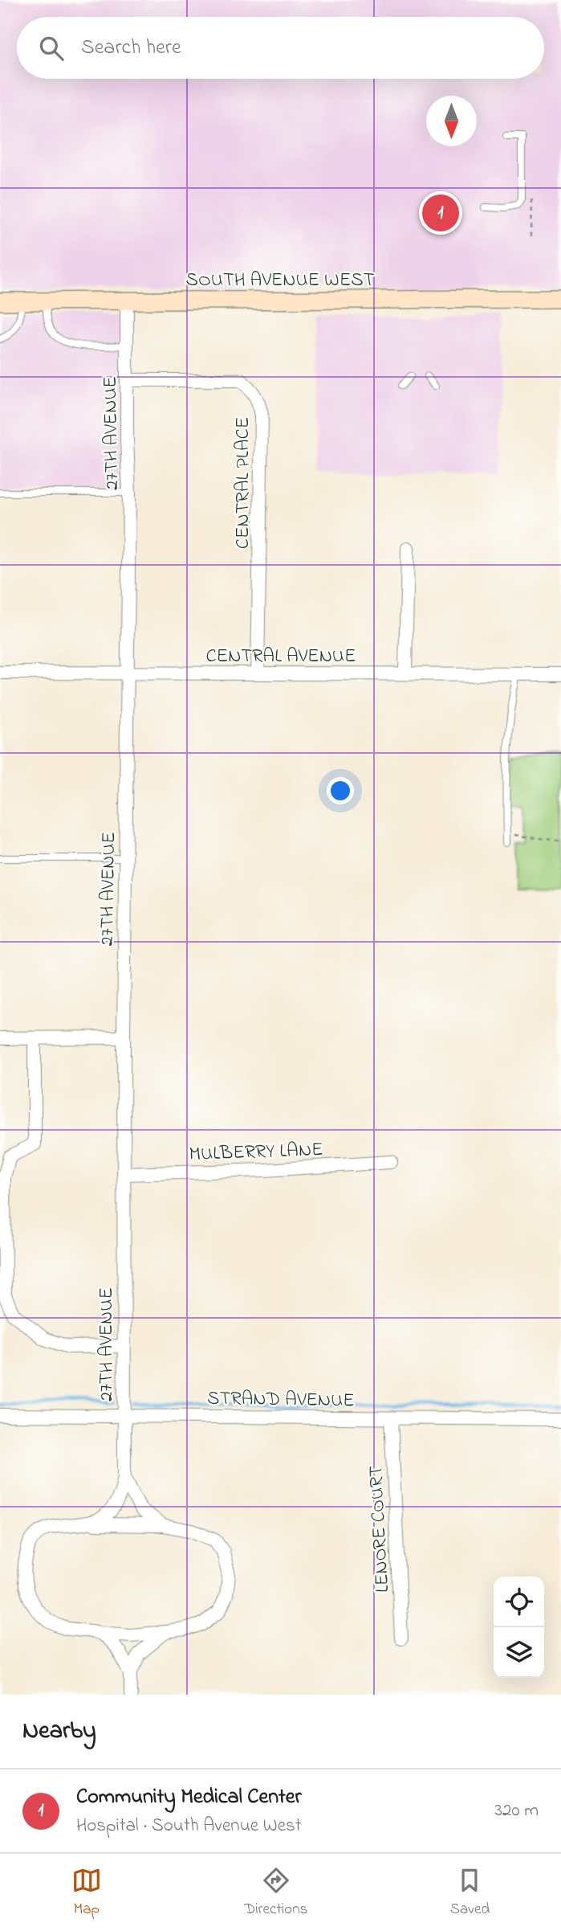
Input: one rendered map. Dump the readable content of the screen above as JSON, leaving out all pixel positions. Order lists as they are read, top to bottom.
{
  "streets": {
    "street": [
      "SOUTH AVENUE WEST",
      "27TH AVENUE",
      "CENTRAL PLACE",
      "CENTRAL AVENUE",
      "MULBERRY LANE",
      "STRAND AVENUE",
      "LENORE COURT"
    ]
  },
  "crossings": [
    ["SOUTH AVENUE WEST", "27TH AVENUE"],
    ["27TH AVENUE", "CENTRAL PLACE"],
    ["27TH AVENUE", "CENTRAL AVENUE"],
    ["27TH AVENUE", "MULBERRY LANE"],
    ["27TH AVENUE", "STRAND AVENUE"],
    ["CENTRAL PLACE", "CENTRAL AVENUE"],
    ["STRAND AVENUE", "LENORE COURT"]
  ],
  "north": "bottom",
  "page": {
    "search": "Search here",
    "pins": "1",
    "heading": "Nearby",
    "list": [
      {
        "mark": "1",
        "name": "Community Medical Center",
        "note": "Hospital · South Avenue West",
        "value": "320 m"
      }
    ],
    "nav": ["Map", "Directions", "Saved"]
  }
}
